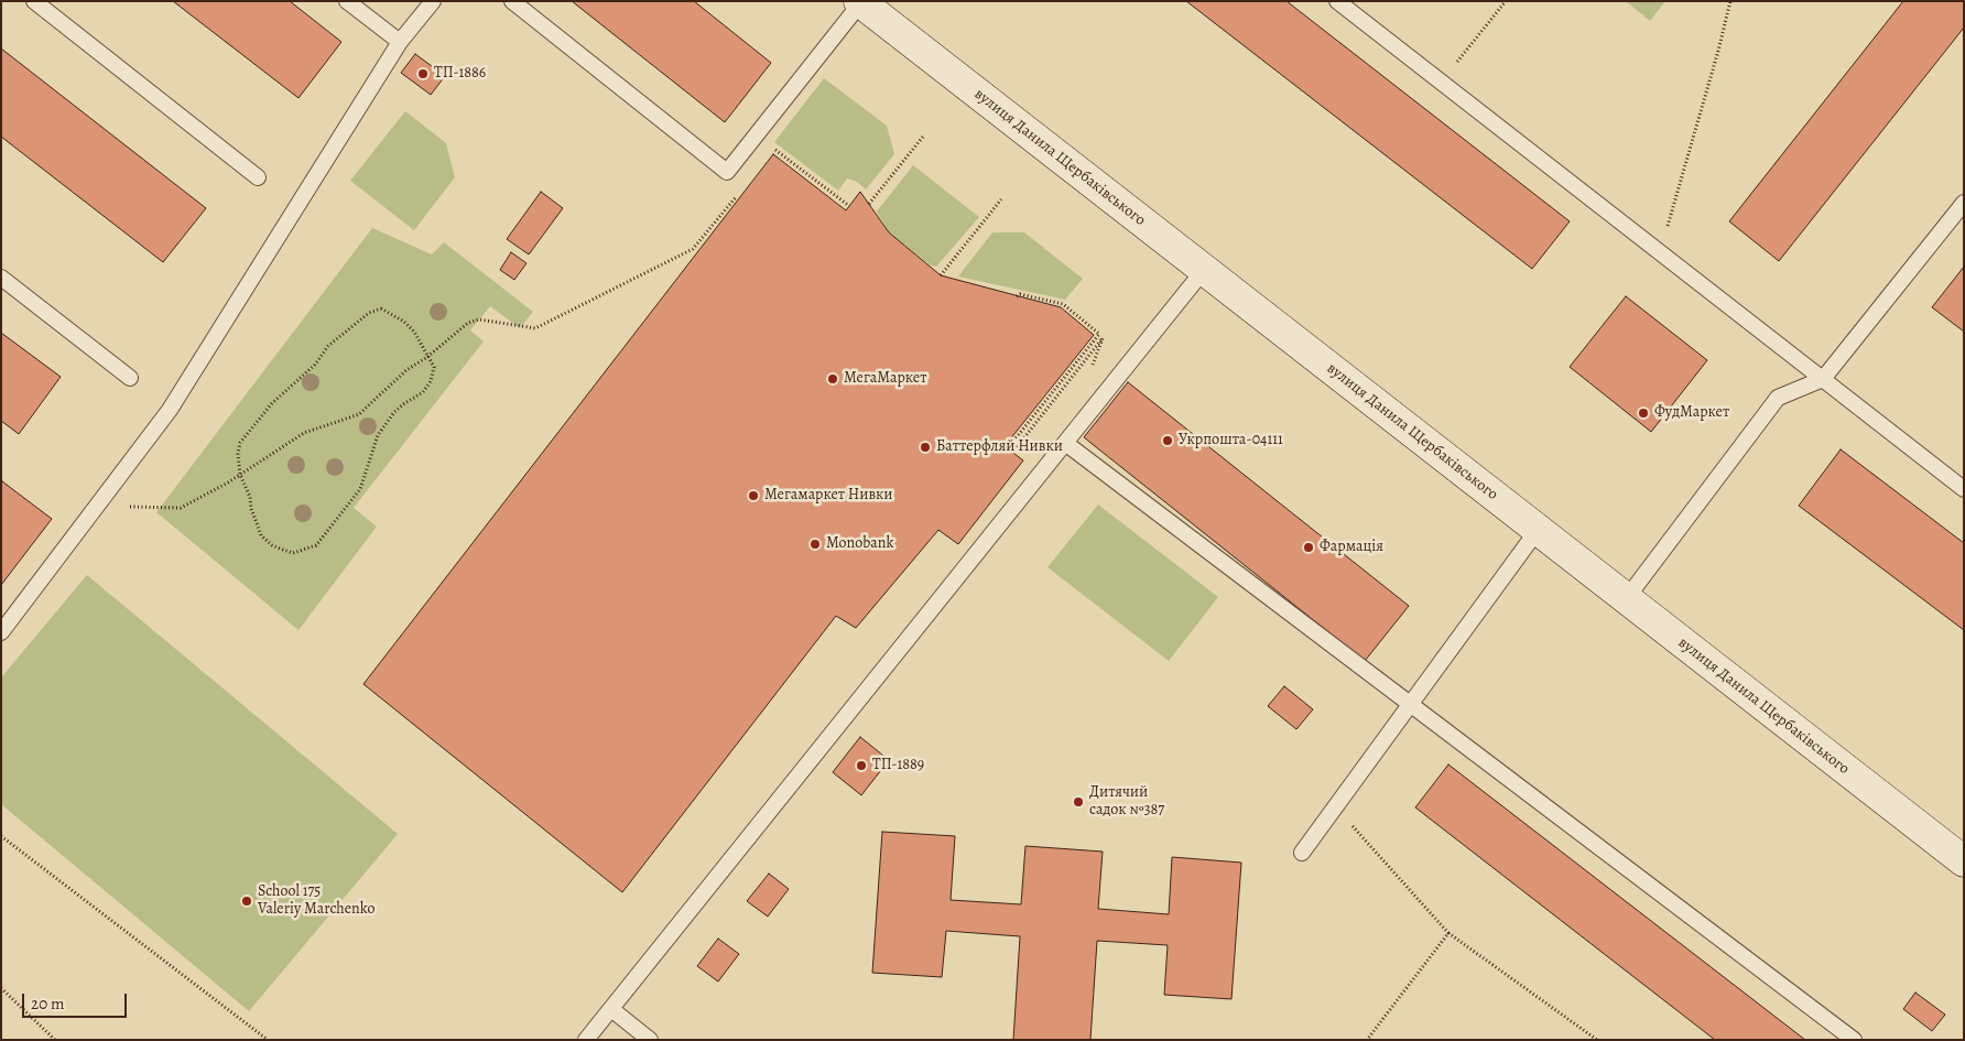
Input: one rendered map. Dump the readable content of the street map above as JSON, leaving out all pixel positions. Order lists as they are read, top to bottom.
{
  "streets": {
    "main road": ["вулиця Данила Щербаківського"]
  },
  "places": [
    "ТП-1886",
    "МегаМаркет",
    "ФудМаркет",
    "Укрпошта-04111",
    "Баттерфляй Нивки",
    "Мегамаркет Нивки",
    "Monobank",
    "Фармація",
    "ТП-1889",
    "Дитячий садок №387",
    "School 175 Valeriy Marchenko"
  ],
  "scale_bar": "20 m"
}
